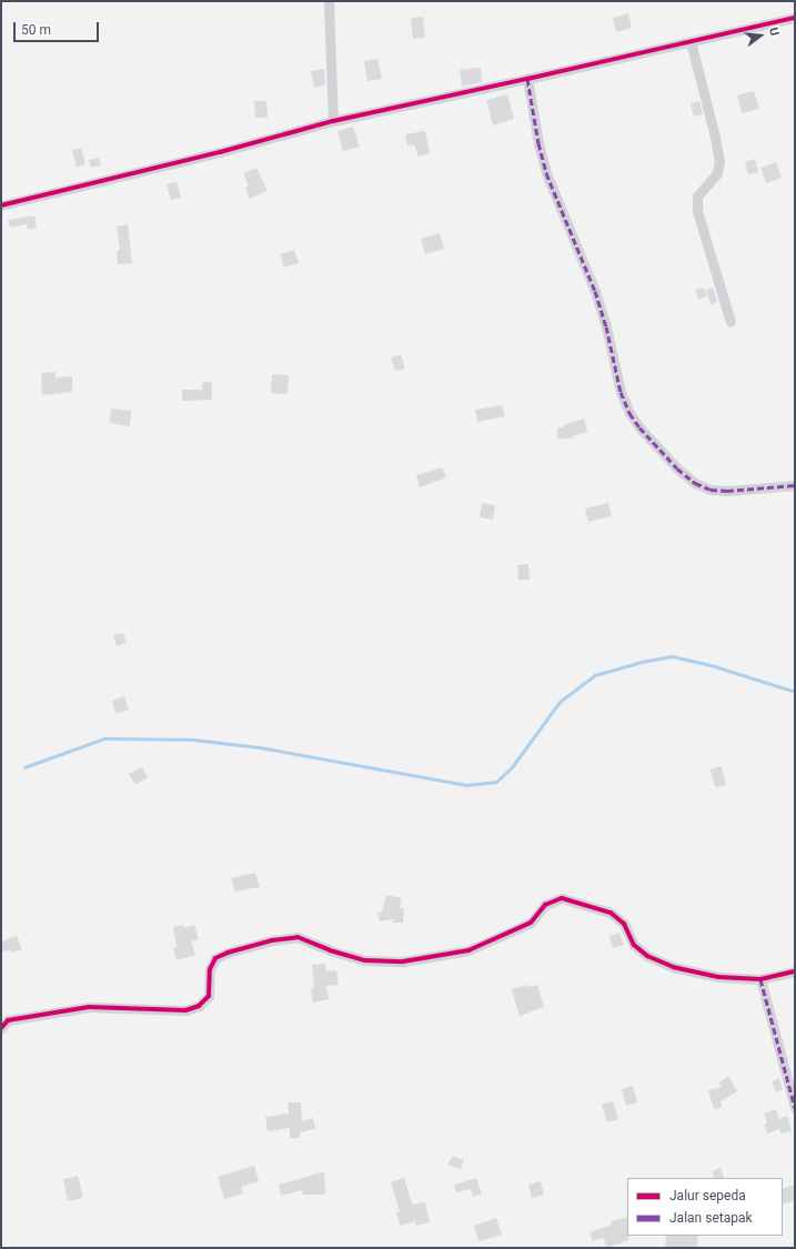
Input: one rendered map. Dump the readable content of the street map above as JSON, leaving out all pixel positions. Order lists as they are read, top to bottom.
{
  "legend": ["Jalur sepeda", "Jalan setapak"],
  "scale_bar": "50 m",
  "north": "right"
}
